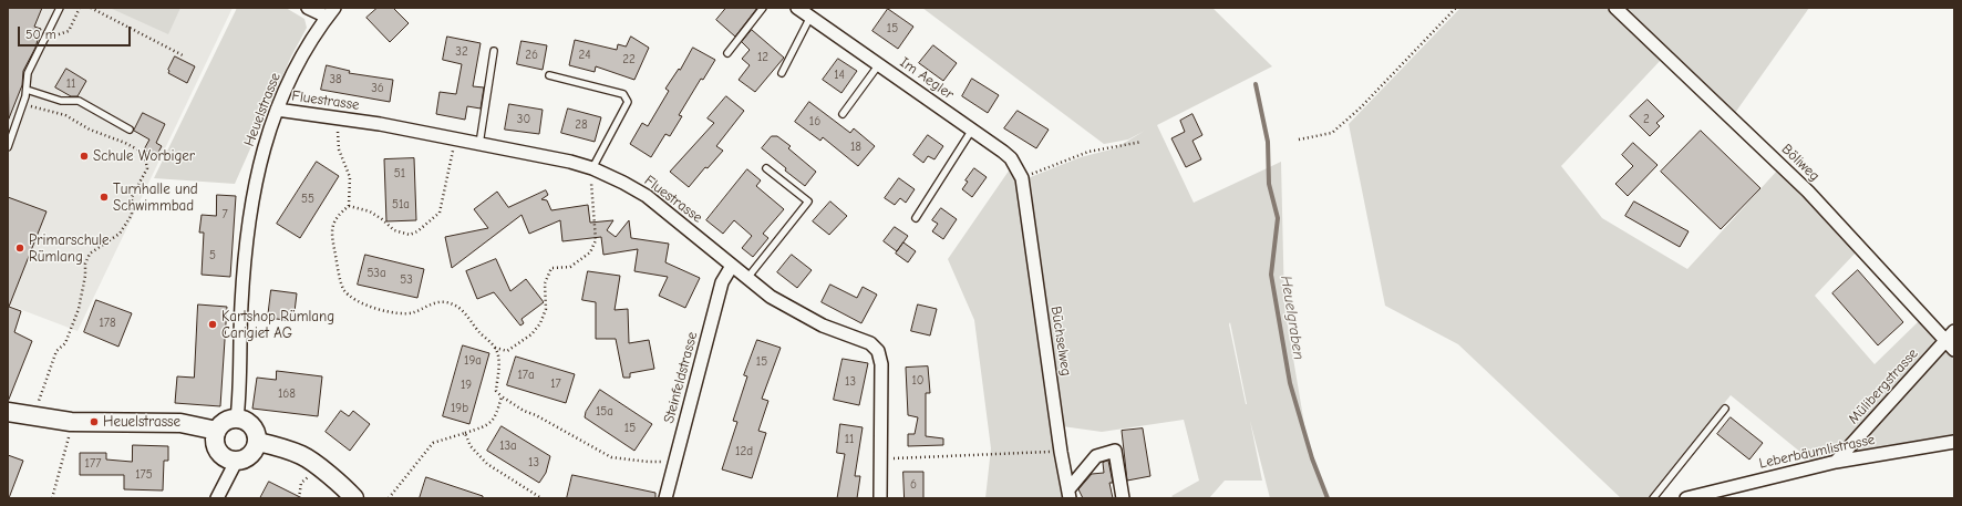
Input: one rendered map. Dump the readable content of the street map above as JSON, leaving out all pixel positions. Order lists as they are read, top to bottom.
{
  "streets": {
    "street": [
      "Im Aegler",
      "Fluestrasse",
      "Heuelstrasse",
      "Böliweg",
      "Büchselweg",
      "Steinfeldstrasse",
      "Mülibergstrasse",
      "Leberbäumlistrasse"
    ]
  },
  "crossings": [
    ["Im Aegler", "Büchselweg"],
    ["Fluestrasse", "Heuelstrasse"],
    ["Fluestrasse", "Steinfeldstrasse"],
    ["Böliweg", "Mülibergstrasse"],
    ["Mülibergstrasse", "Leberbäumlistrasse"]
  ],
  "water": ["Heuelgraben"],
  "places": [
    "Schule Worbiger",
    "Turnhalle und Schwimmbad",
    "Primarschule Rümlang",
    "Kartshop Rümlang Carigiet AG",
    "Heuelstrasse"
  ],
  "house_numbers": [
    "15",
    "32",
    "26",
    "24",
    "12",
    "22",
    "14",
    "38",
    "11",
    "36",
    "30",
    "2",
    "16",
    "28",
    "18",
    "51",
    "55",
    "51a",
    "7",
    "5",
    "53a",
    "53",
    "178",
    "19a",
    "15",
    "17a",
    "10",
    "13",
    "17",
    "19",
    "168",
    "19b",
    "15a",
    "15",
    "11",
    "13a",
    "12d",
    "13",
    "177",
    "175",
    "6"
  ],
  "scale_bar": "50 m"
}
